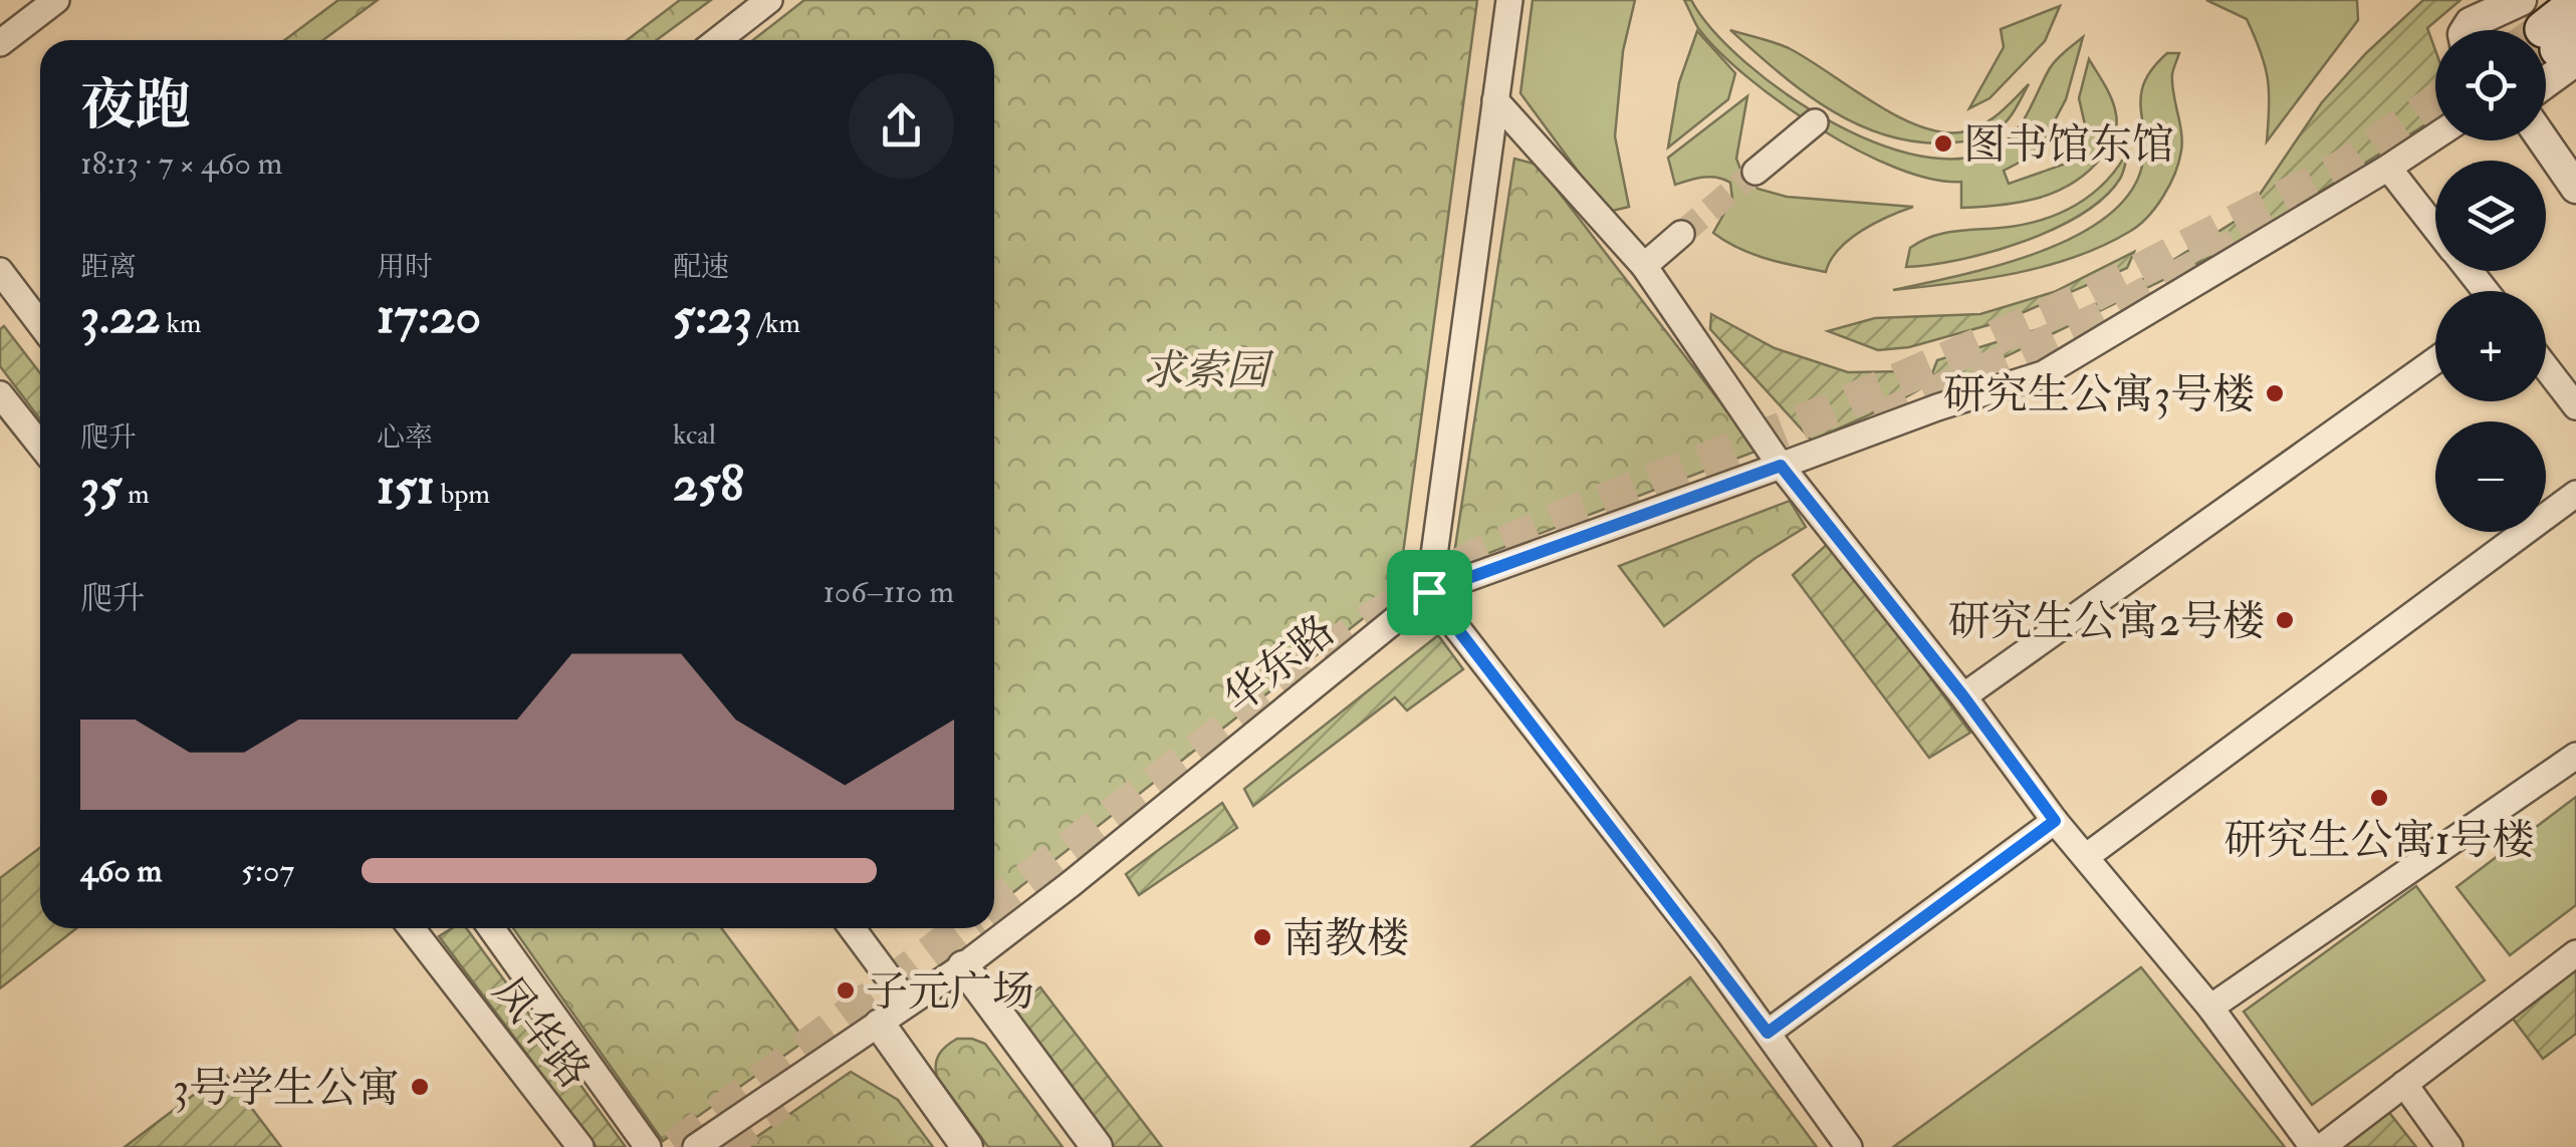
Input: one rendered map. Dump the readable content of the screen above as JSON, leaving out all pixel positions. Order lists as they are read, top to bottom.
{
  "streets": {
    "street": ["华东路", "凤华路"]
  },
  "parks": ["求索园"],
  "places": [
    "图书馆东馆",
    "研究生公寓3号楼",
    "研究生公寓2号楼",
    "研究生公寓1号楼",
    "南教楼",
    "子元广场",
    "3号学生公寓"
  ],
  "page": {
    "map_buttons": ["+", "−"],
    "heading": ["夜跑", "18:13 · 7 × 460 m"],
    "stats": [
      ["距离", "3.22 km"],
      ["用时", "17:20"],
      ["配速", "5:23 /km"],
      ["爬升", "35 m"],
      ["心率", "151 bpm"],
      ["kcal", "258"]
    ],
    "chart": ["爬升", "106–110 m"],
    "list": [
      {
        "name": "460 m",
        "note": "5:07"
      }
    ]
  }
}
